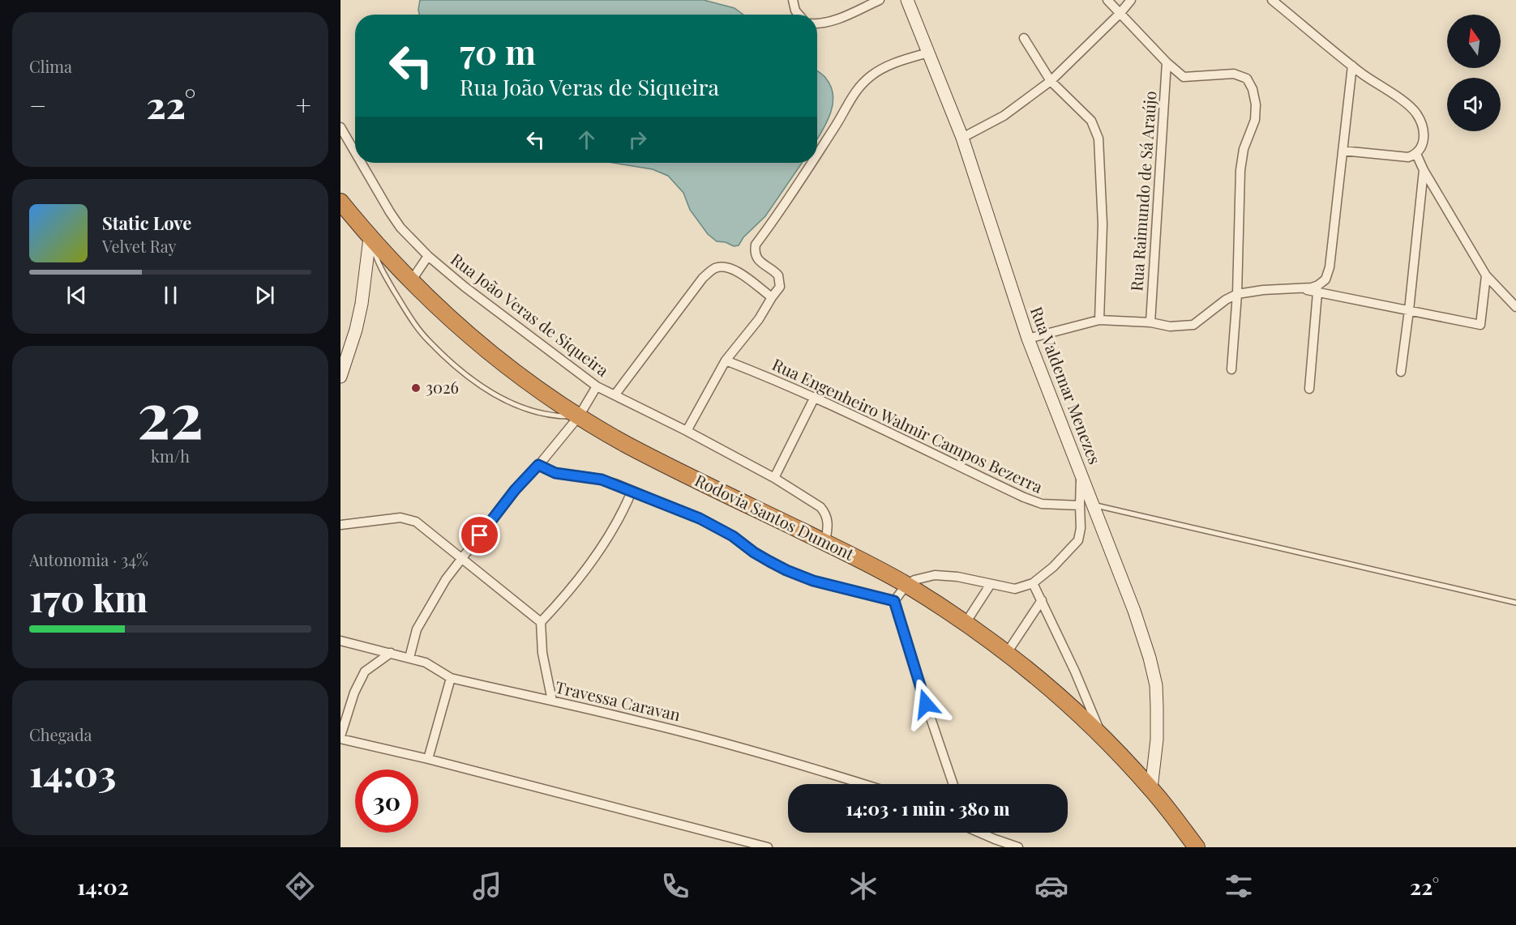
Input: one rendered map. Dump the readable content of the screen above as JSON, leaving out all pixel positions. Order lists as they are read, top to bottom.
{
  "streets": {
    "highway": ["Rodovia Santos Dumont"],
    "main road": ["Rua Valdemar Menezes"],
    "street": [
      "Rua Raimundo de Sá Araújo",
      "Rua João Veras de Siqueira",
      "Rua Engenheiro Walmir Campos Bezerra",
      "Travessa Caravan"
    ]
  },
  "crossings": [
    ["Rua João Veras de Siqueira", "Rodovia Santos Dumont"],
    ["Rua Valdemar Menezes", "Rodovia Santos Dumont"]
  ],
  "places": ["3026"],
  "north": "top",
  "page": {
    "tile": [
      "Clima",
      ["22", "km/h"],
      ["Autonomia · 34%", "170 km"],
      ["Chegada", "14:03"]
    ],
    "turn": ["70 m", "Rua João Veras de Siqueira"],
    "heat": ["−", "22°", "+"],
    "song": ["Static Love", "Velvet Ray"],
    "limit": "30",
    "trip": "14:03 · 1 min · 380 m",
    "tabs": ["14:02", "22°"]
  }
}
